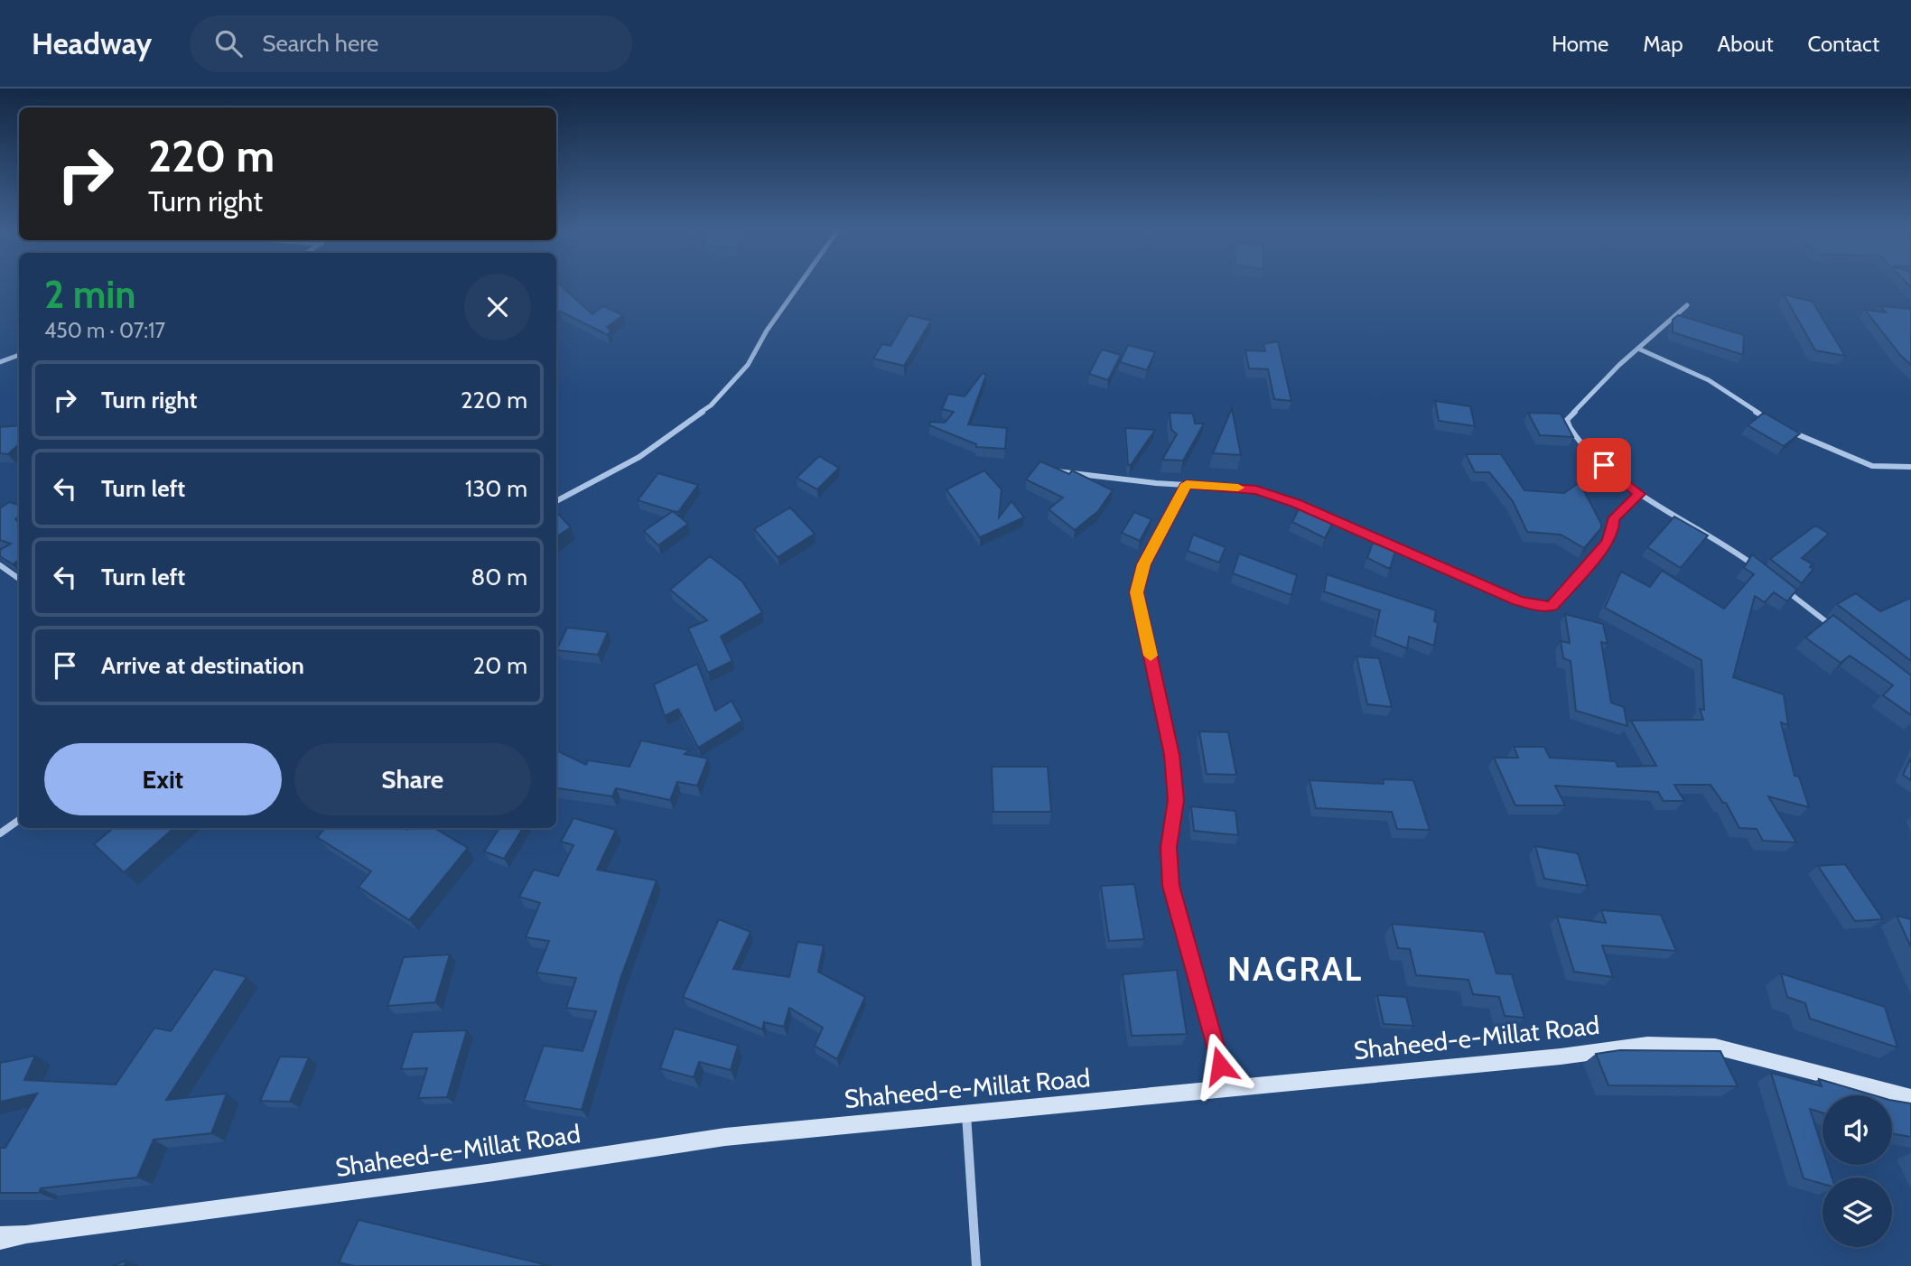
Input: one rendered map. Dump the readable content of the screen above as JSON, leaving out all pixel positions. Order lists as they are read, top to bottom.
{
  "streets": {
    "main road": ["Shaheed-e-Millat Road"]
  },
  "districts": ["NAGRAL"],
  "page": {
    "header": "Headway",
    "search": "Search here",
    "nav": [
      "Home",
      "Map",
      "About",
      "Contact"
    ],
    "turn": ["220 m", "Turn right"],
    "heading": ["2 min", "450 m · 07:17"],
    "list": [
      {
        "name": "Turn right",
        "value": "220 m"
      },
      {
        "name": "Turn left",
        "value": "130 m"
      },
      {
        "name": "Turn left",
        "value": "80 m"
      },
      {
        "name": "Arrive at destination",
        "value": "20 m"
      }
    ],
    "buttons": ["Exit", "Share"]
  }
}
